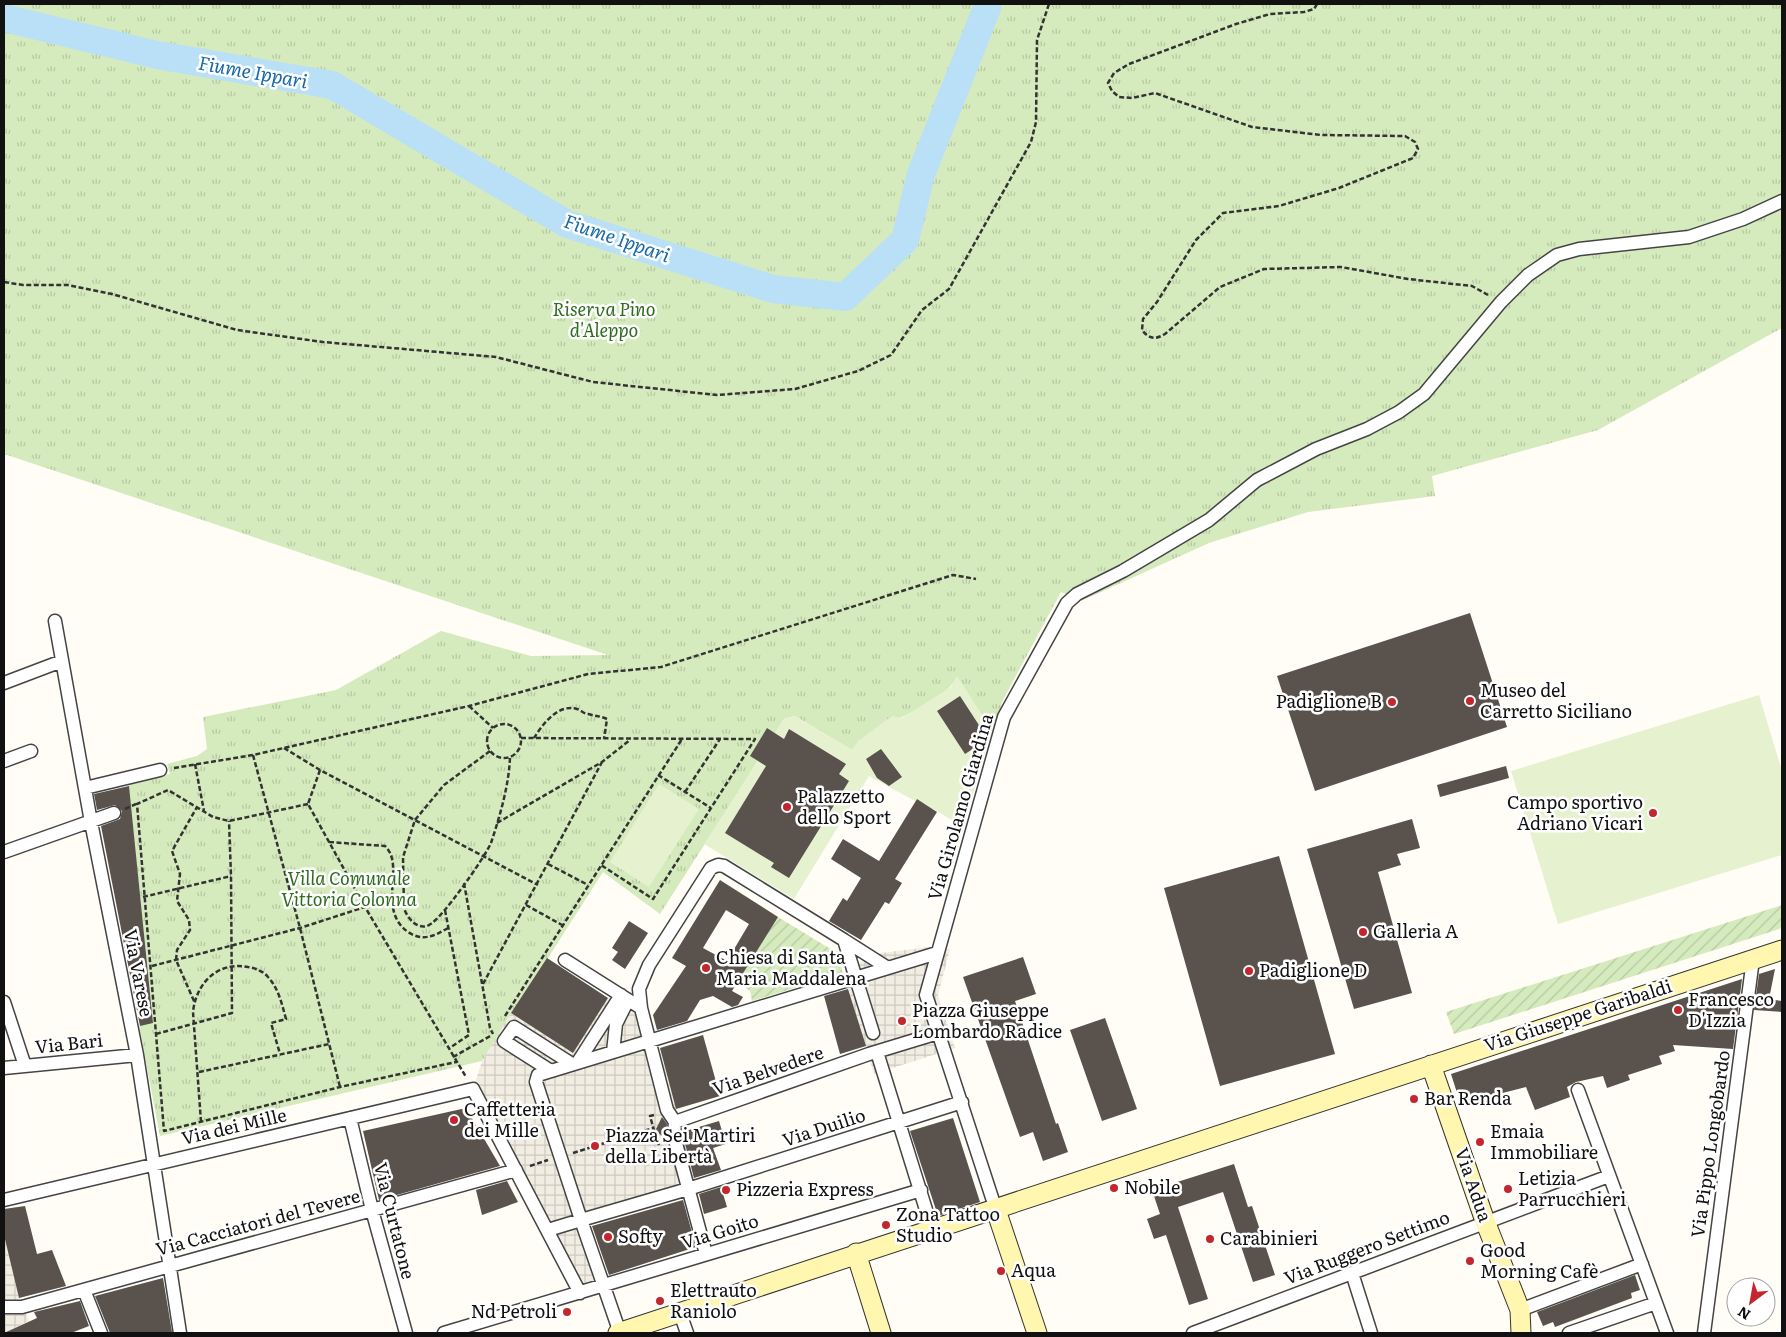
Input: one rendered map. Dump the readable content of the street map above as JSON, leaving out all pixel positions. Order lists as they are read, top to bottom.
{
  "streets": {
    "main road": ["Via Giuseppe Garibaldi", "Via Adua"],
    "street": [
      "Via Girolamo Giardina",
      "Via Varese",
      "Via Bari",
      "Via Belvedere",
      "Via dei Mille",
      "Via Duilio",
      "Via Pippo Longobardo",
      "Via Curtatone",
      "Via Cacciatori del Tevere",
      "Via Goito",
      "Via Ruggero Settimo"
    ]
  },
  "crossings": [
    ["Via Girolamo Giardina", "Via Giuseppe Garibaldi"],
    ["Via Girolamo Giardina", "Via Belvedere"],
    ["Via Girolamo Giardina", "Via Duilio"],
    ["Via Varese", "Via Bari"],
    ["Via Varese", "Via dei Mille"],
    ["Via Varese", "Via Cacciatori del Tevere"],
    ["Via Giuseppe Garibaldi", "Via Pippo Longobardo"],
    ["Via Giuseppe Garibaldi", "Via Adua"],
    ["Via dei Mille", "Via Curtatone"],
    ["Via Adua", "Via Ruggero Settimo"],
    ["Via Curtatone", "Via Cacciatori del Tevere"]
  ],
  "water": ["Fiume Ippari"],
  "parks": ["Riserva Pino d'Aleppo", "Villa Comunale Vittoria Colonna"],
  "places": [
    "Museo del Carretto Siciliano",
    "Padiglione B",
    "Palazzetto dello Sport",
    "Campo sportivo Adriano Vicari",
    "Galleria A",
    "Chiesa di Santa Maria Maddalena",
    "Padiglione D",
    "Francesco D'Izzia",
    "Piazza Giuseppe Lombardo Radice",
    "Bar Renda",
    "Caffetteria dei Mille",
    "Emaia Immobiliare",
    "Piazza Sei Martiri della Libertà",
    "Nobile",
    "Letizia Parrucchieri",
    "Pizzeria Express",
    "Zona Tattoo Studio",
    "Softy",
    "Carabinieri",
    "Good Morning Cafè",
    "Aqua",
    "Elettrauto Raniolo",
    "Nd Petroli"
  ],
  "north": "bottom left"
}
